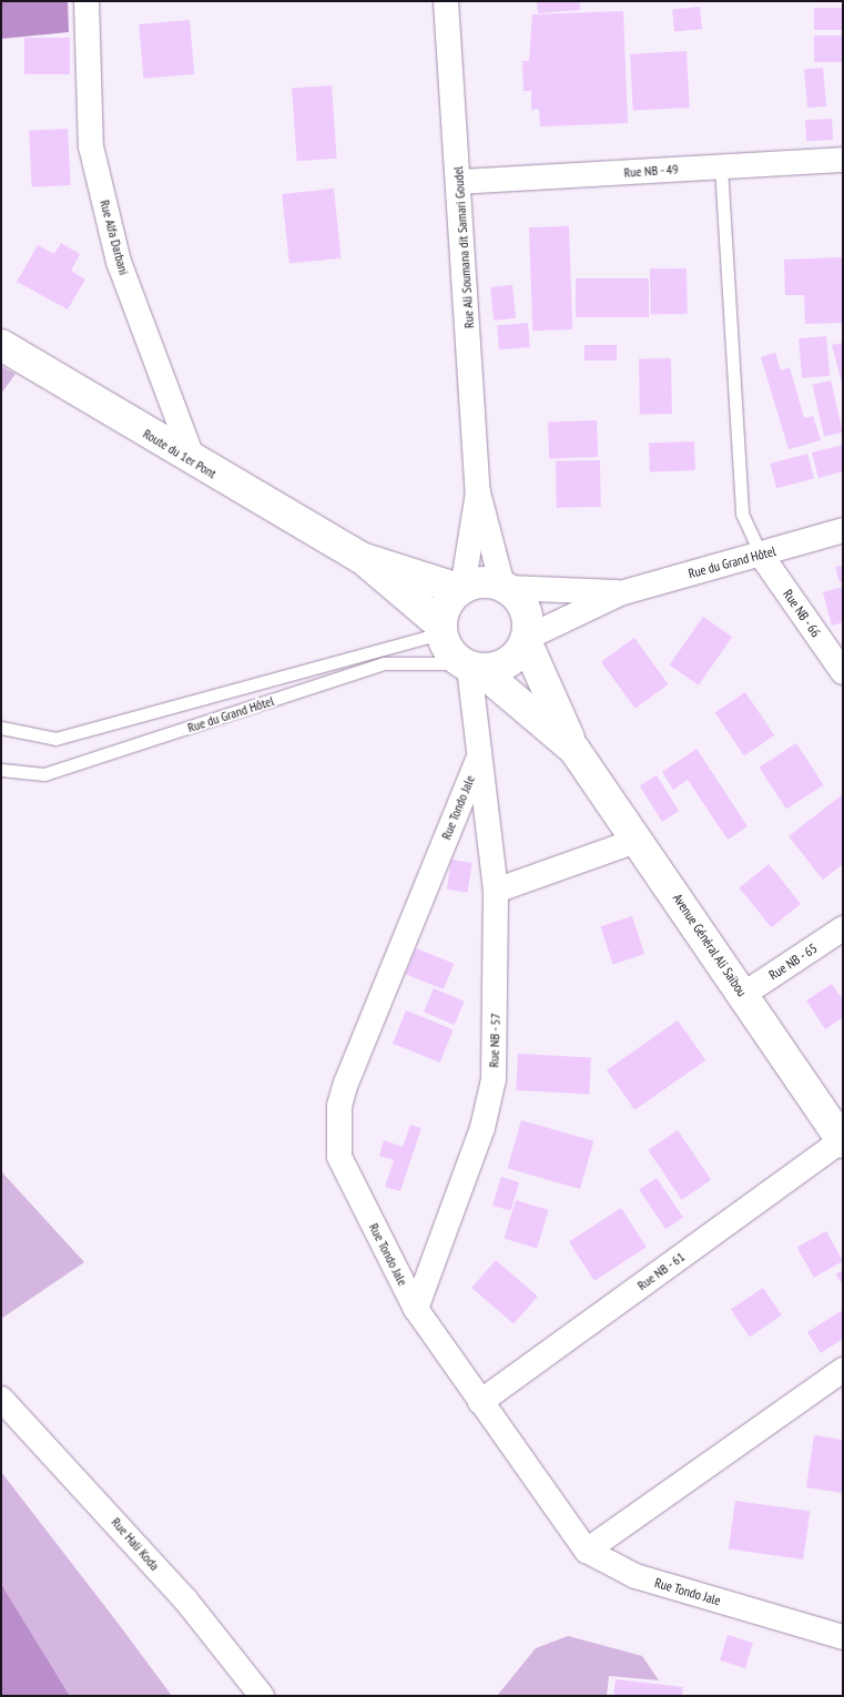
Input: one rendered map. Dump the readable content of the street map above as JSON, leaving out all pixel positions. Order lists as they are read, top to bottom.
{
  "streets": {
    "street": [
      "Rue NB - 49",
      "Rue Alfa Darbani",
      "Rue Ali Soumana dit Samari Goudel",
      "Route du 1er Pont",
      "Rue du Grand Hôtel",
      "Rue NB - 66",
      "Rue Tondo Jale",
      "Avenue Général Ali Saibou",
      "Rue NB - 65",
      "Rue NB - 57",
      "Rue NB - 61",
      "Rue Hali Koda"
    ]
  },
  "crossings": [
    ["Rue NB - 49", "Rue Ali Soumana dit Samari Goudel"],
    ["Rue Alfa Darbani", "Route du 1er Pont"],
    ["Rue Ali Soumana dit Samari Goudel", "Route du 1er Pont"],
    ["Rue Ali Soumana dit Samari Goudel", "Rue du Grand Hôtel"],
    ["Rue Ali Soumana dit Samari Goudel", "Rue Tondo Jale"],
    ["Rue Ali Soumana dit Samari Goudel", "Avenue Général Ali Saibou"],
    ["Route du 1er Pont", "Rue du Grand Hôtel"],
    ["Route du 1er Pont", "Rue Tondo Jale"],
    ["Route du 1er Pont", "Avenue Général Ali Saibou"],
    ["Rue du Grand Hôtel", "Rue NB - 66"],
    ["Rue du Grand Hôtel", "Rue Tondo Jale"],
    ["Rue du Grand Hôtel", "Avenue Général Ali Saibou"],
    ["Rue Tondo Jale", "Avenue Général Ali Saibou"],
    ["Rue Tondo Jale", "Rue NB - 57"],
    ["Rue Tondo Jale", "Rue NB - 61"],
    ["Avenue Général Ali Saibou", "Rue NB - 65"],
    ["Avenue Général Ali Saibou", "Rue NB - 61"]
  ]
}
